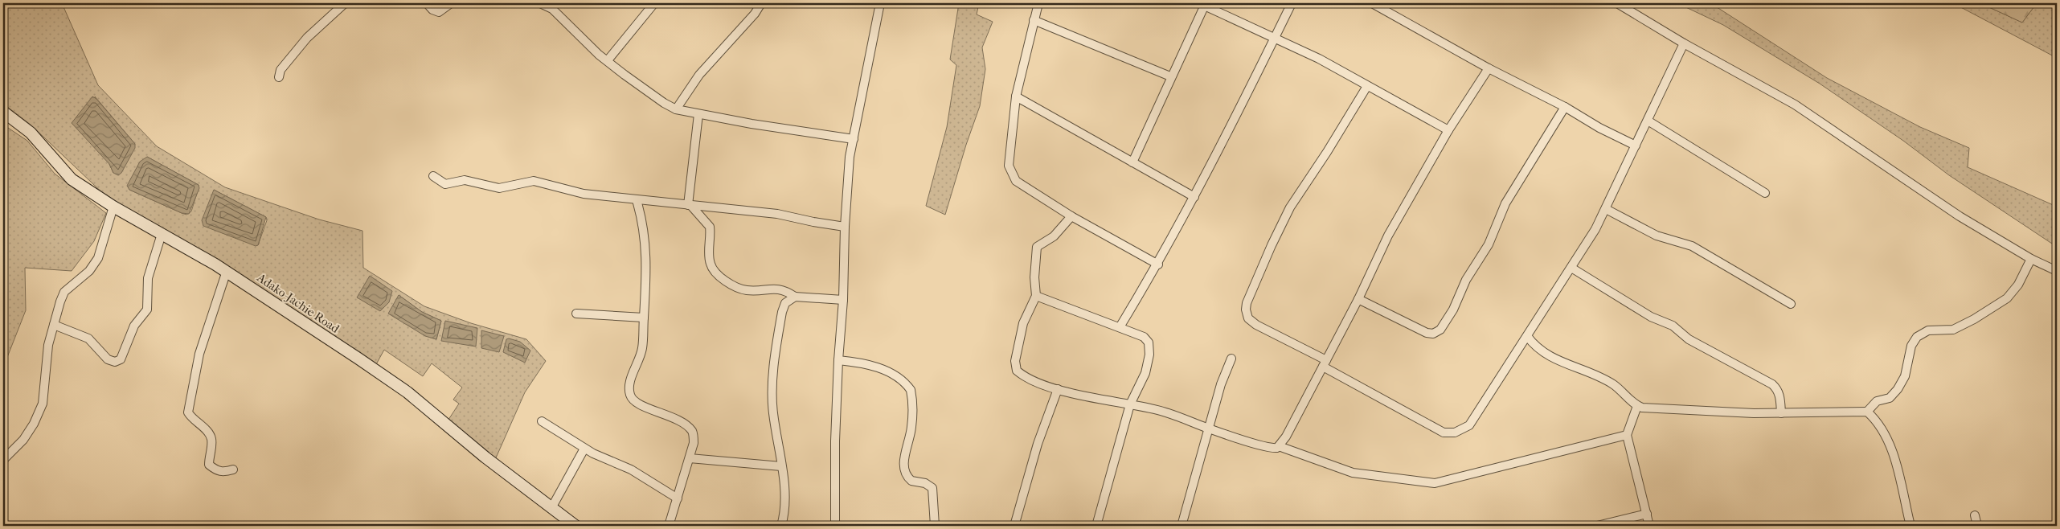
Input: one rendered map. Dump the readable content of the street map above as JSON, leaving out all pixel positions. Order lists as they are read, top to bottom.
{
  "streets": {
    "street": ["Adako-Jachie Road"]
  }
}
